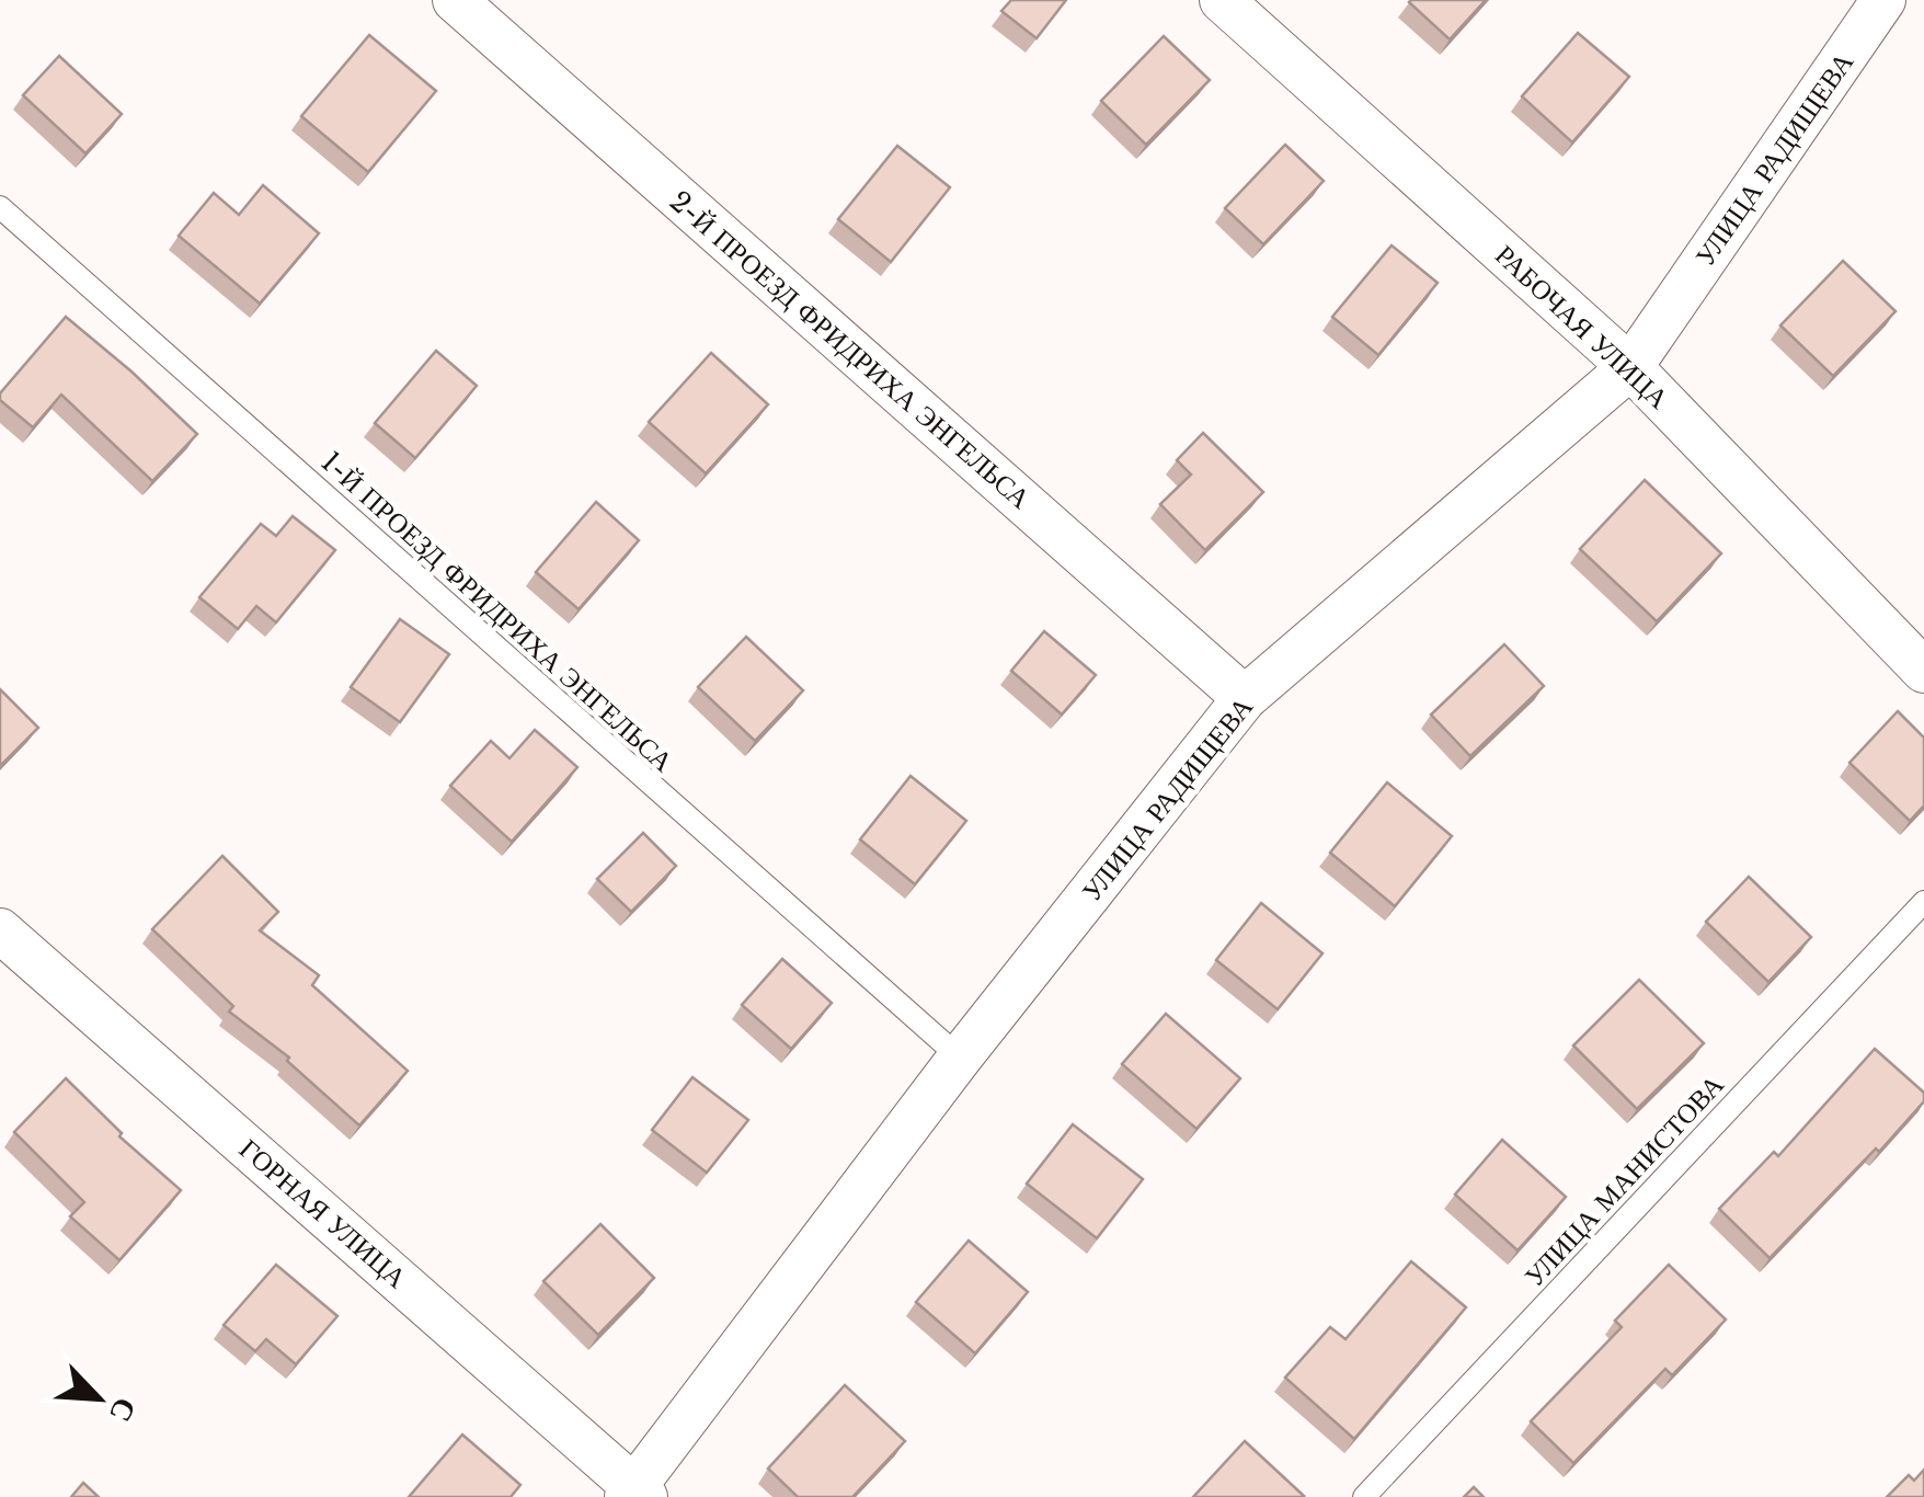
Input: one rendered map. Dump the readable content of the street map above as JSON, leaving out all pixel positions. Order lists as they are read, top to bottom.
{
  "streets": {
    "street": [
      "УЛИЦА РАДИЩЕВА",
      "РАБОЧАЯ УЛИЦА",
      "2-Й ПРОЕЗД ФРИДРИХА ЭНГЕЛЬСА",
      "ГОРНАЯ УЛИЦА"
    ],
    "lane": ["1-Й ПРОЕЗД ФРИДРИХА ЭНГЕЛЬСА", "УЛИЦА МАНИСТОВА"]
  },
  "crossings": [
    ["УЛИЦА РАДИЩЕВА", "РАБОЧАЯ УЛИЦА"],
    ["УЛИЦА РАДИЩЕВА", "2-Й ПРОЕЗД ФРИДРИХА ЭНГЕЛЬСА"],
    ["УЛИЦА РАДИЩЕВА", "1-Й ПРОЕЗД ФРИДРИХА ЭНГЕЛЬСА"],
    ["УЛИЦА РАДИЩЕВА", "ГОРНАЯ УЛИЦА"]
  ],
  "north": "bottom right"
}
